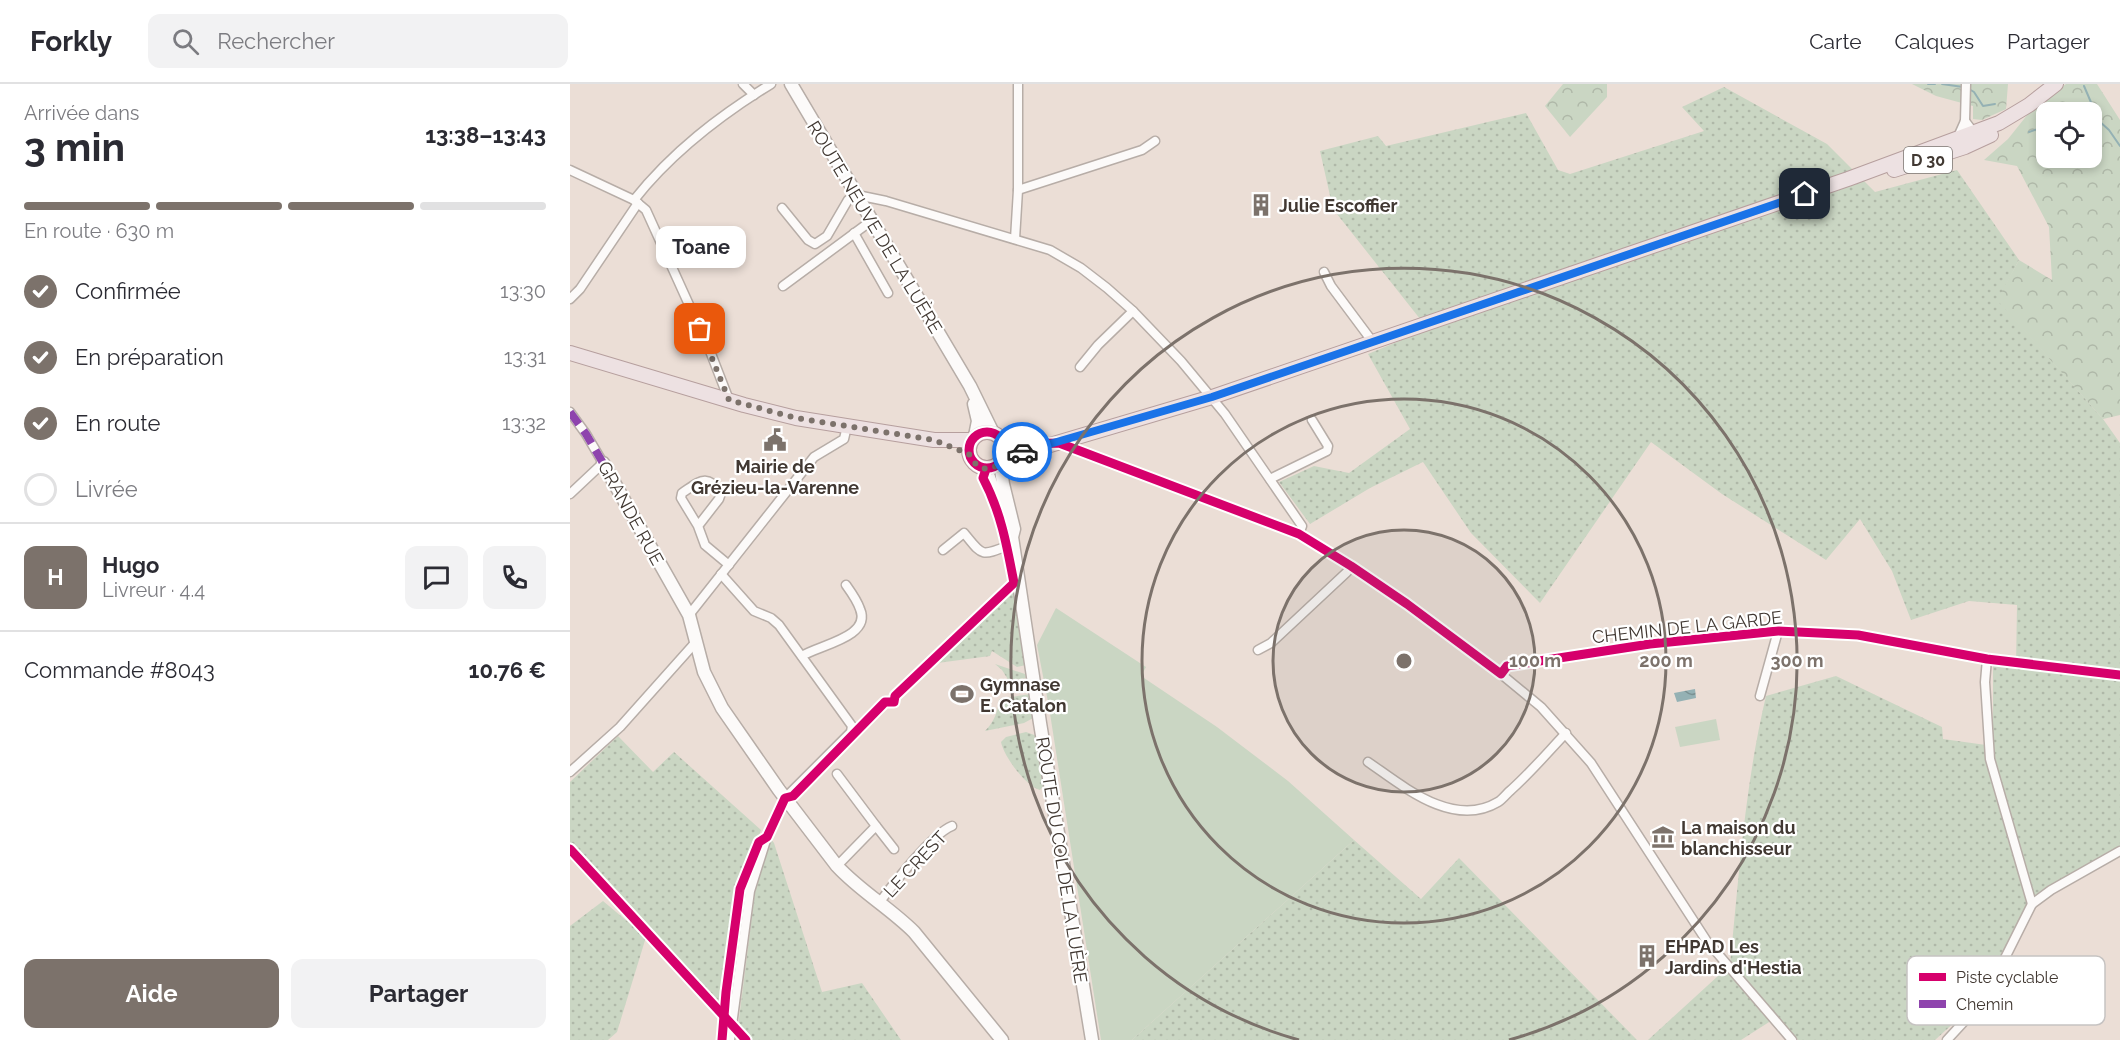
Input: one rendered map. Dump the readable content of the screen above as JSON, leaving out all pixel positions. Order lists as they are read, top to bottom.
{
  "streets": {
    "main road": ["D 30"],
    "street": [
      "ROUTE NEUVE DE LA LUÈRE",
      "GRANDE RUE",
      "CHEMIN DE LA GARDE",
      "ROUTE DU COL DE LA LUÈRE",
      "LE CREST"
    ]
  },
  "crossings": [
    ["D 30", "ROUTE NEUVE DE LA LUÈRE"],
    ["D 30", "ROUTE DU COL DE LA LUÈRE"],
    ["ROUTE NEUVE DE LA LUÈRE", "ROUTE DU COL DE LA LUÈRE"],
    ["GRANDE RUE", "LE CREST"]
  ],
  "places": {
    "building": ["Julie Escoffier", "EHPAD Les Jardins d'Hestia"],
    "other": ["Toane"],
    "public building": ["Mairie de Grézieu-la-Varenne"],
    "sports": ["Gymnase E. Catalon"],
    "museum": ["La maison du blanchisseur"]
  },
  "legend": ["Piste cyclable", "Chemin"],
  "page": {
    "header": "Forkly",
    "search": "Rechercher",
    "nav": ["Carte", "Calques", "Partager"],
    "heading": ["3 min", "Arrivée dans", "13:38–13:43"],
    "panel": [
      "Hugo",
      "Livreur · 4.4",
      "Commande #8043",
      "10.76 €"
    ],
    "bar": "En route · 630 m",
    "bubble": "Toane",
    "list": [
      ["Confirmée", "13:30"],
      ["En préparation", "13:31"],
      ["En route", "13:32"],
      "Livrée"
    ],
    "round": "H",
    "buttons": ["Aide", "Partager"]
  },
  "rings": ["100 m", "200 m", "300 m"]
}
